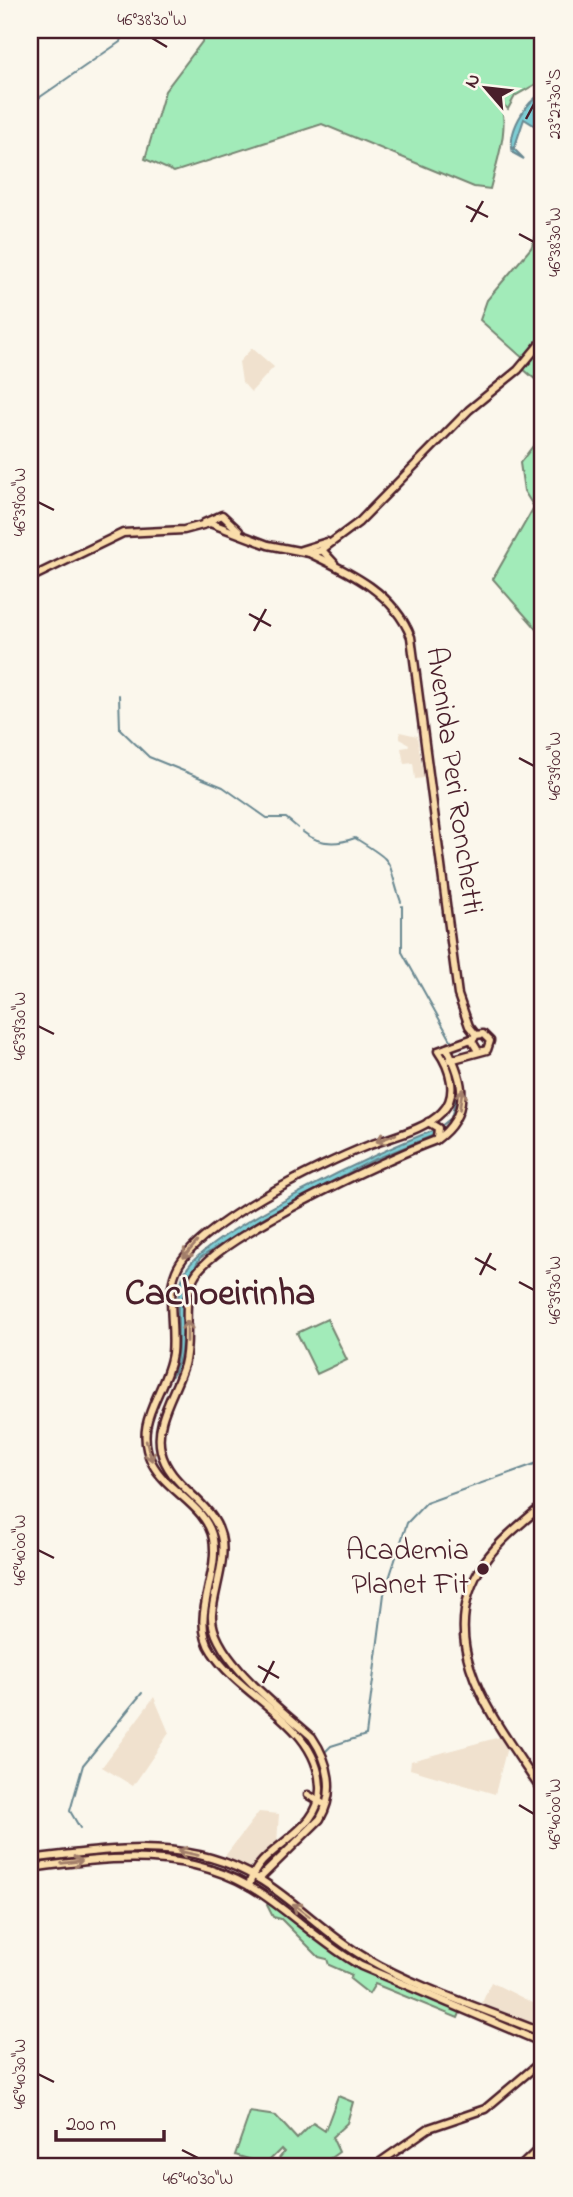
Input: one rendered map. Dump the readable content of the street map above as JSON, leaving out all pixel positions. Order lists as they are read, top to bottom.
{
  "streets": {
    "main road": ["Avenida Peri Ronchetti"]
  },
  "districts": ["Cachoeirinha"],
  "places": ["Academia Planet Fit"],
  "scale_bar": "200 m",
  "north": "top left",
  "coordinates": [
    "46°38'30\"W",
    "23°27'30\"S",
    "46°39'00\"W",
    "46°39'30\"W",
    "46°40'00\"W",
    "46°40'30\"W"
  ]
}
